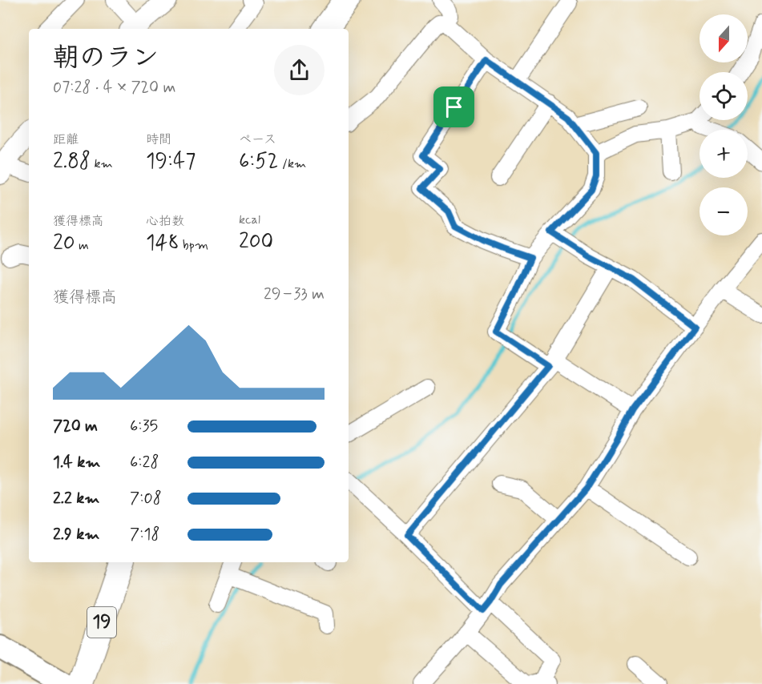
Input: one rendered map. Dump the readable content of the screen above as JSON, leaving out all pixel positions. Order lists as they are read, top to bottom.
{
  "streets": {
    "main road": ["19"]
  },
  "north": "bottom",
  "page": {
    "map_buttons": ["+", "−"],
    "heading": ["朝のラン", "07:28 · 4 × 720 m"],
    "stats": [
      ["距離", "2.88 km"],
      ["時間", "19:47"],
      ["ペース", "6:52 /km"],
      ["獲得標高", "20 m"],
      ["心拍数", "148 bpm"],
      ["kcal", "200"]
    ],
    "chart": ["獲得標高", "29–33 m"],
    "list": [
      {
        "name": "720 m",
        "note": "6:35"
      },
      {
        "name": "1.4 km",
        "note": "6:28"
      },
      {
        "name": "2.2 km",
        "note": "7:08"
      },
      {
        "name": "2.9 km",
        "note": "7:18"
      }
    ]
  }
}
